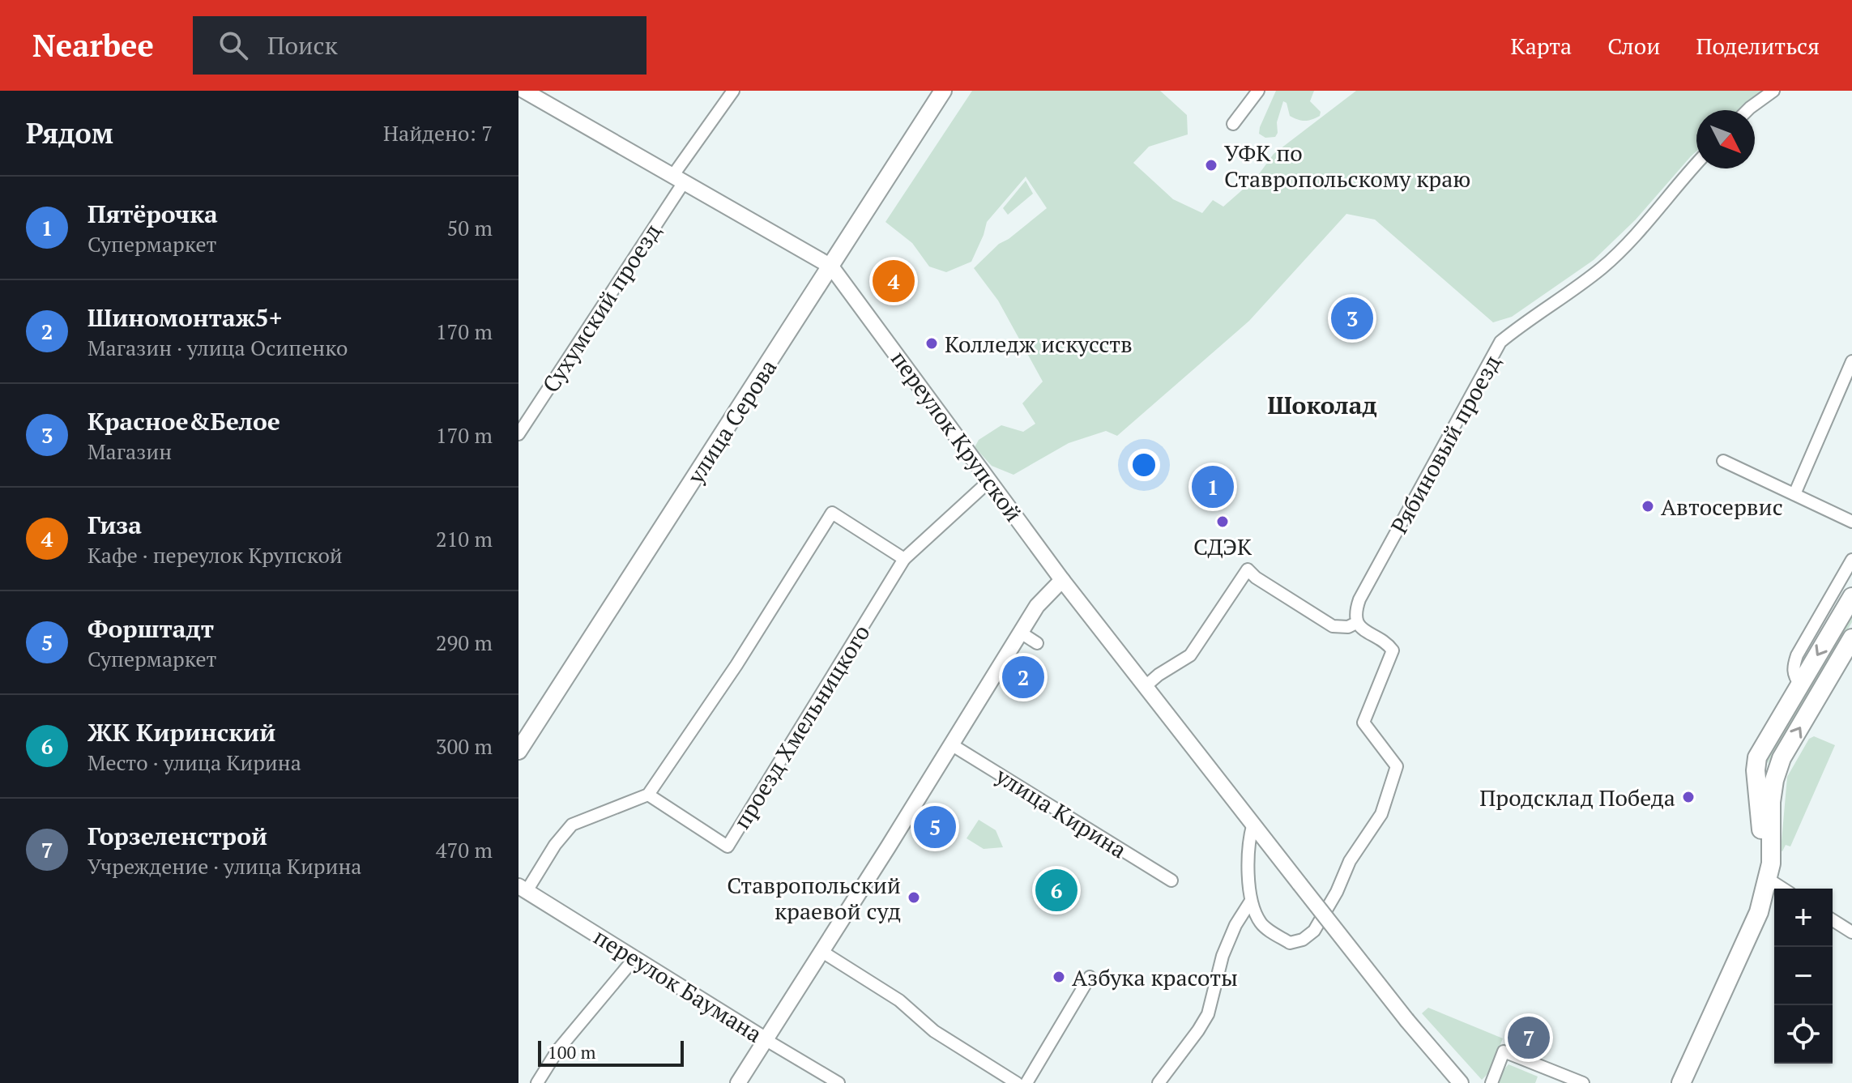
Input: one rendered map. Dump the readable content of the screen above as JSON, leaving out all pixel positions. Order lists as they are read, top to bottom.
{
  "streets": {
    "main road": ["улица Серова"],
    "street": [
      "Сухумский проезд",
      "переулок Крупской",
      "Рябиновый проезд",
      "проезд Хмельницкого",
      "улица Кирина",
      "переулок Баумана"
    ]
  },
  "crossings": [
    ["Сухумский проезд", "переулок Крупской"],
    ["улица Серова", "переулок Крупской"],
    ["переулок Крупской", "проезд Хмельницкого"]
  ],
  "districts": ["Шоколад"],
  "places": [
    "УФК по Ставропольскому краю",
    "Колледж искусств",
    "Автосервис",
    "СДЭК",
    "Продсклад Победа",
    "Ставропольский краевой суд",
    "Азбука красоты"
  ],
  "scale_bar": "100 m",
  "north": "bottom right",
  "page": {
    "header": "Nearbee",
    "search": "Поиск",
    "nav": ["Карта", "Слои", "Поделиться"],
    "heading": ["Рядом", "Найдено: 7"],
    "list": [
      {
        "mark": "1",
        "name": "Пятёрочка",
        "note": "Супермаркет",
        "value": "50 m"
      },
      {
        "mark": "2",
        "name": "Шиномонтаж5+",
        "note": "Магазин · улица Осипенко",
        "value": "170 m"
      },
      {
        "mark": "3",
        "name": "Красное&Белое",
        "note": "Магазин",
        "value": "170 m"
      },
      {
        "mark": "4",
        "name": "Гиза",
        "note": "Кафе · переулок Крупской",
        "value": "210 m"
      },
      {
        "mark": "5",
        "name": "Форштадт",
        "note": "Супермаркет",
        "value": "290 m"
      },
      {
        "mark": "6",
        "name": "ЖК Киринский",
        "note": "Место · улица Кирина",
        "value": "300 m"
      },
      {
        "mark": "7",
        "name": "Горзеленстрой",
        "note": "Учреждение · улица Кирина",
        "value": "470 m"
      }
    ],
    "pins": [
      "4",
      "3",
      "1",
      "2",
      "5",
      "6",
      "7"
    ],
    "map_buttons": ["+", "−"],
    "scale": "100 m"
  }
}
